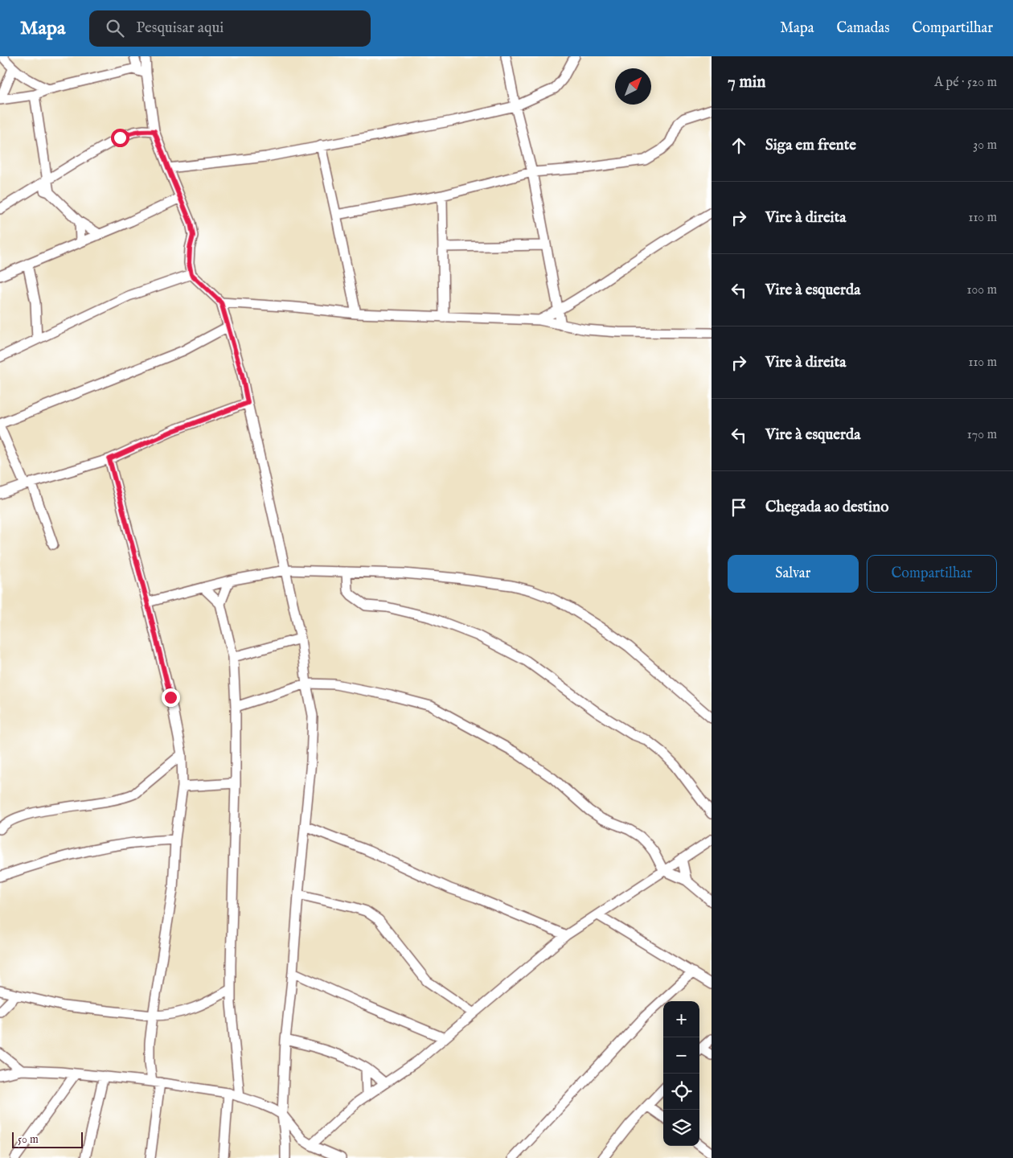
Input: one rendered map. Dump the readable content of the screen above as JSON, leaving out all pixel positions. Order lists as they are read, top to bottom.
{
  "scale_bar": "50 m",
  "north": "top right",
  "page": {
    "header": "Mapa",
    "search": "Pesquisar aqui",
    "nav": ["Mapa", "Camadas", "Compartilhar"],
    "heading": ["7 min", "A pé · 520 m"],
    "list": [
      ["Siga em frente", "30 m"],
      ["Vire à direita", "110 m"],
      ["Vire à esquerda", "100 m"],
      ["Vire à direita", "110 m"],
      ["Vire à esquerda", "170 m"],
      "Chegada ao destino"
    ],
    "buttons": ["Salvar", "Compartilhar"],
    "map_buttons": ["+", "−"],
    "scale": "50 m"
  }
}
